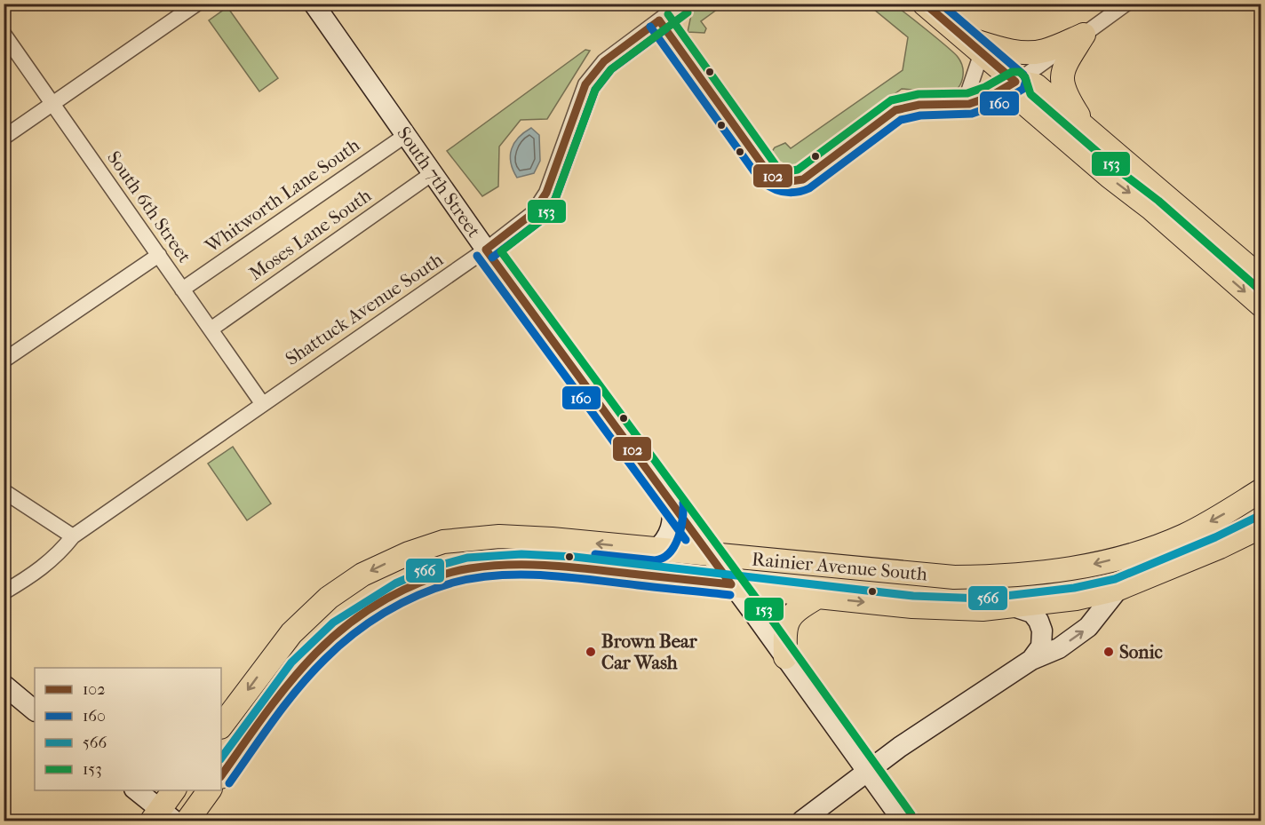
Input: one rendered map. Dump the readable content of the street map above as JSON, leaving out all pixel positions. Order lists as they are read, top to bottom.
{
  "streets": {
    "main road": ["Rainier Avenue South"],
    "street": [
      "South 7th Street",
      "Whitworth Lane South",
      "South 6th Street",
      "Moses Lane South",
      "Shattuck Avenue South"
    ]
  },
  "crossings": [
    ["South 7th Street", "Whitworth Lane South"],
    ["South 7th Street", "Moses Lane South"],
    ["South 7th Street", "Shattuck Avenue South"],
    ["South 7th Street", "Rainier Avenue South"],
    ["Whitworth Lane South", "South 6th Street"],
    ["South 6th Street", "Moses Lane South"],
    ["South 6th Street", "Shattuck Avenue South"]
  ],
  "places": ["Brown Bear Car Wash", "Sonic"],
  "lines": [
    "transit line 102",
    "transit line 160",
    "transit line 153",
    "transit line 566"
  ],
  "legend": [
    "102",
    "160",
    "566",
    "153"
  ]
}
